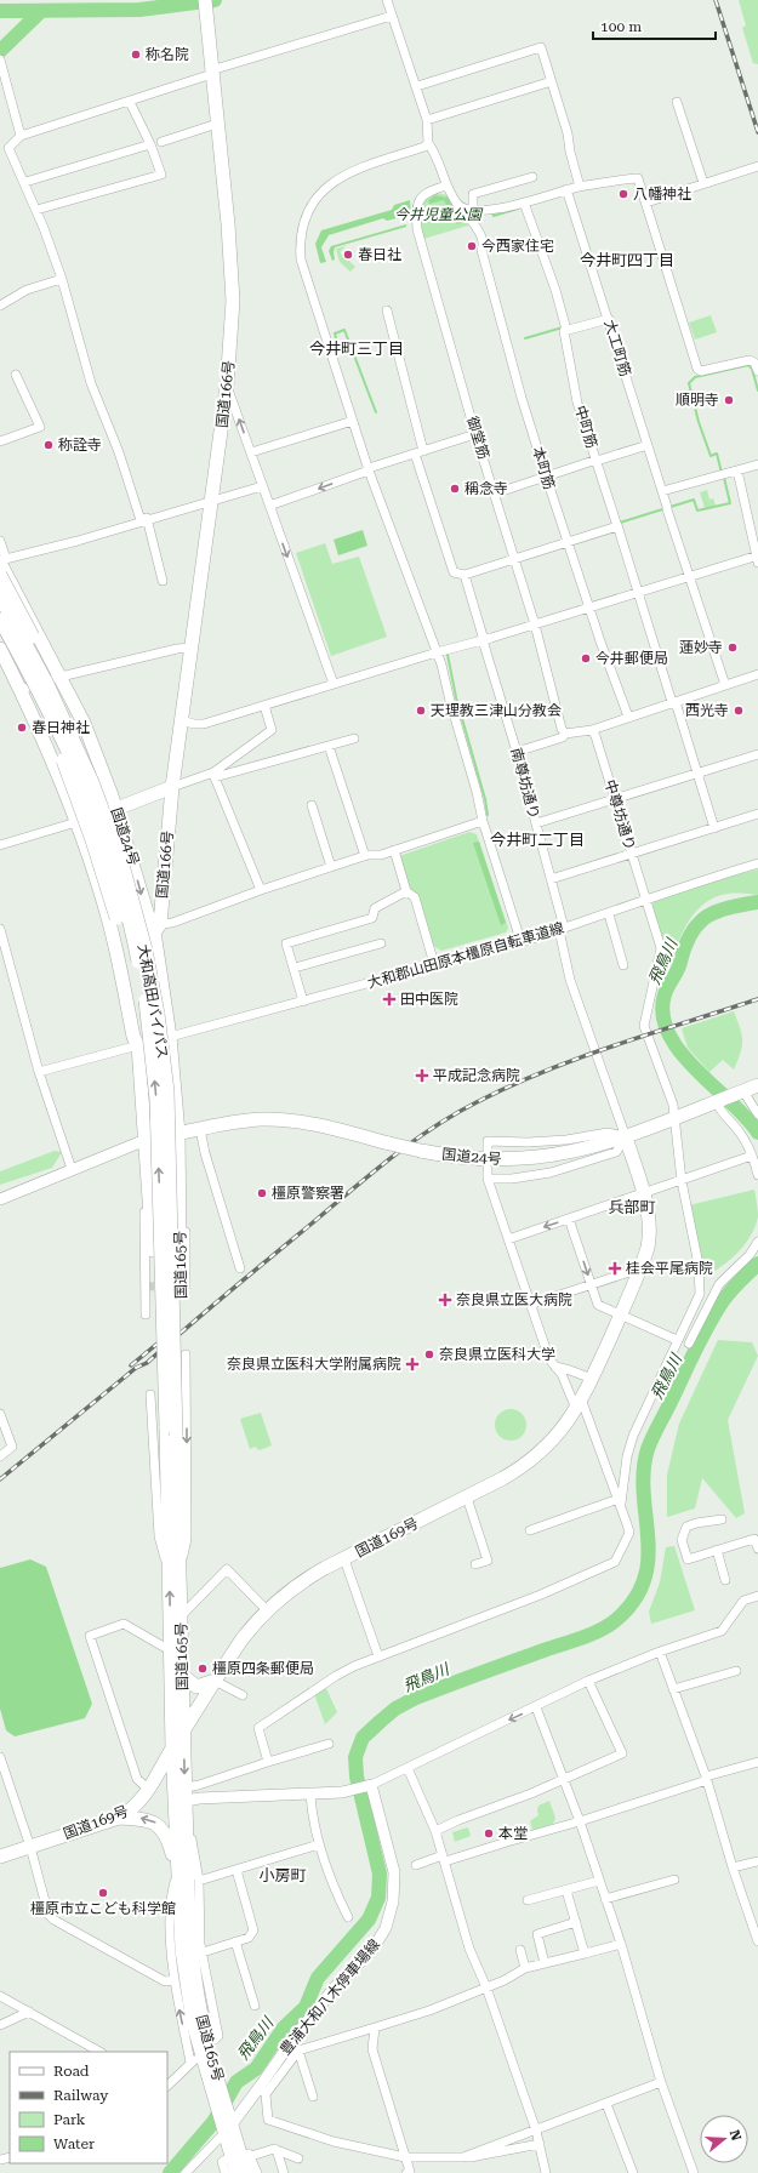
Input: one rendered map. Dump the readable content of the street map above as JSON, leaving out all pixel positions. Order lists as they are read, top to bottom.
{
  "streets": {
    "highway": [
      "国道166号",
      "国道24号",
      "大和高田バイパス",
      "国道165号",
      "国道169号"
    ],
    "main road": ["豊浦大和八木停車場線"],
    "street": [
      "大工町筋",
      "中町筋",
      "御堂筋",
      "本町筋",
      "南尊坊通り",
      "中尊坊通り",
      "大和郡山田原本橿原自転車道線"
    ]
  },
  "crossings": [
    ["国道166号", "国道24号"],
    ["御堂筋", "本町筋"],
    ["南尊坊通り", "国道24号"],
    ["南尊坊通り", "大和郡山田原本橿原自転車道線"],
    ["南尊坊通り", "国道169号"],
    ["中尊坊通り", "国道24号"],
    ["中尊坊通り", "大和郡山田原本橿原自転車道線"],
    ["国道24号", "大和郡山田原本橿原自転車道線"],
    ["国道24号", "大和高田バイパス"],
    ["国道24号", "国道165号"],
    ["国道24号", "国道169号"],
    ["大和高田バイパス", "国道165号"],
    ["国道165号", "国道169号"],
    ["国道165号", "豊浦大和八木停車場線"]
  ],
  "districts": [
    "今井町四丁目",
    "今井町三丁目",
    "今井町二丁目",
    "兵部町",
    "小房町"
  ],
  "water": ["飛鳥川"],
  "parks": ["今井児童公園"],
  "places": {
    "other": [
      "称名院",
      "八幡神社",
      "今西家住宅",
      "春日社",
      "順明寺",
      "称詮寺",
      "稱念寺",
      "蓮妙寺",
      "今井郵便局",
      "天理教三津山分教会",
      "西光寺",
      "春日神社",
      "橿原警察署",
      "奈良県立医科大学",
      "橿原四条郵便局",
      "本堂",
      "橿原市立こども科学館"
    ],
    "health": [
      "田中医院",
      "平成記念病院",
      "桂会平尾病院",
      "奈良県立医大病院",
      "奈良県立医科大学附属病院"
    ]
  },
  "legend": [
    "Road",
    "Railway",
    "Park",
    "Water"
  ],
  "scale_bar": "100 m",
  "north": "right"
}
